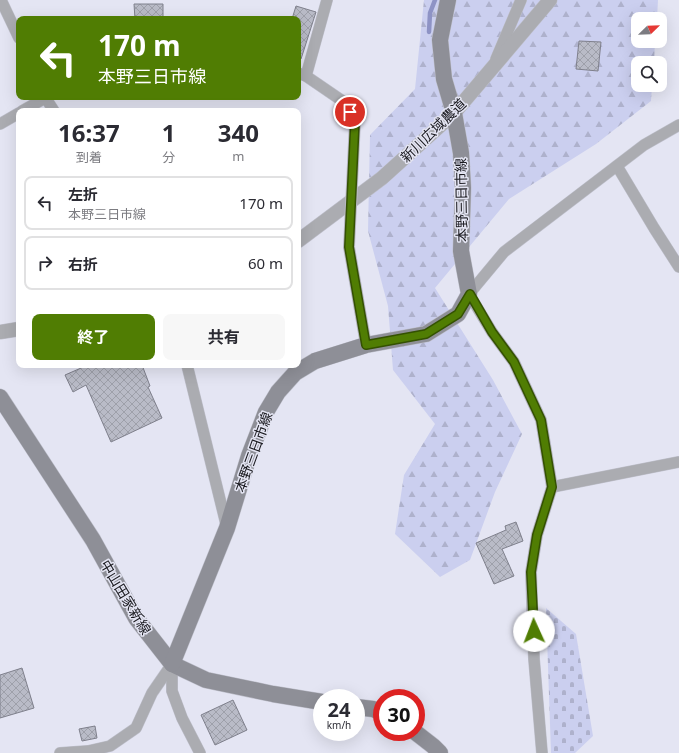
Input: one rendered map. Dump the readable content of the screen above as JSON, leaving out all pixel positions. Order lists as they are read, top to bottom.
{
  "streets": {
    "main road": ["本野三日市線", "中山田家新線"],
    "street": ["新川広域農道"]
  },
  "crossings": [
    ["新川広域農道", "本野三日市線"],
    ["本野三日市線", "中山田家新線"]
  ],
  "north": "top right",
  "page": {
    "turn": ["170 m", "本野三日市線"],
    "eta": [
      "16:37",
      "到着",
      "1",
      "分",
      "340",
      "m"
    ],
    "list": [
      {
        "name": "左折",
        "note": "本野三日市線",
        "value": "170 m"
      },
      {
        "name": "右折",
        "value": "60 m"
      }
    ],
    "buttons": ["終了", "共有"],
    "speed": "24 km/h",
    "limit": "30"
  }
}
